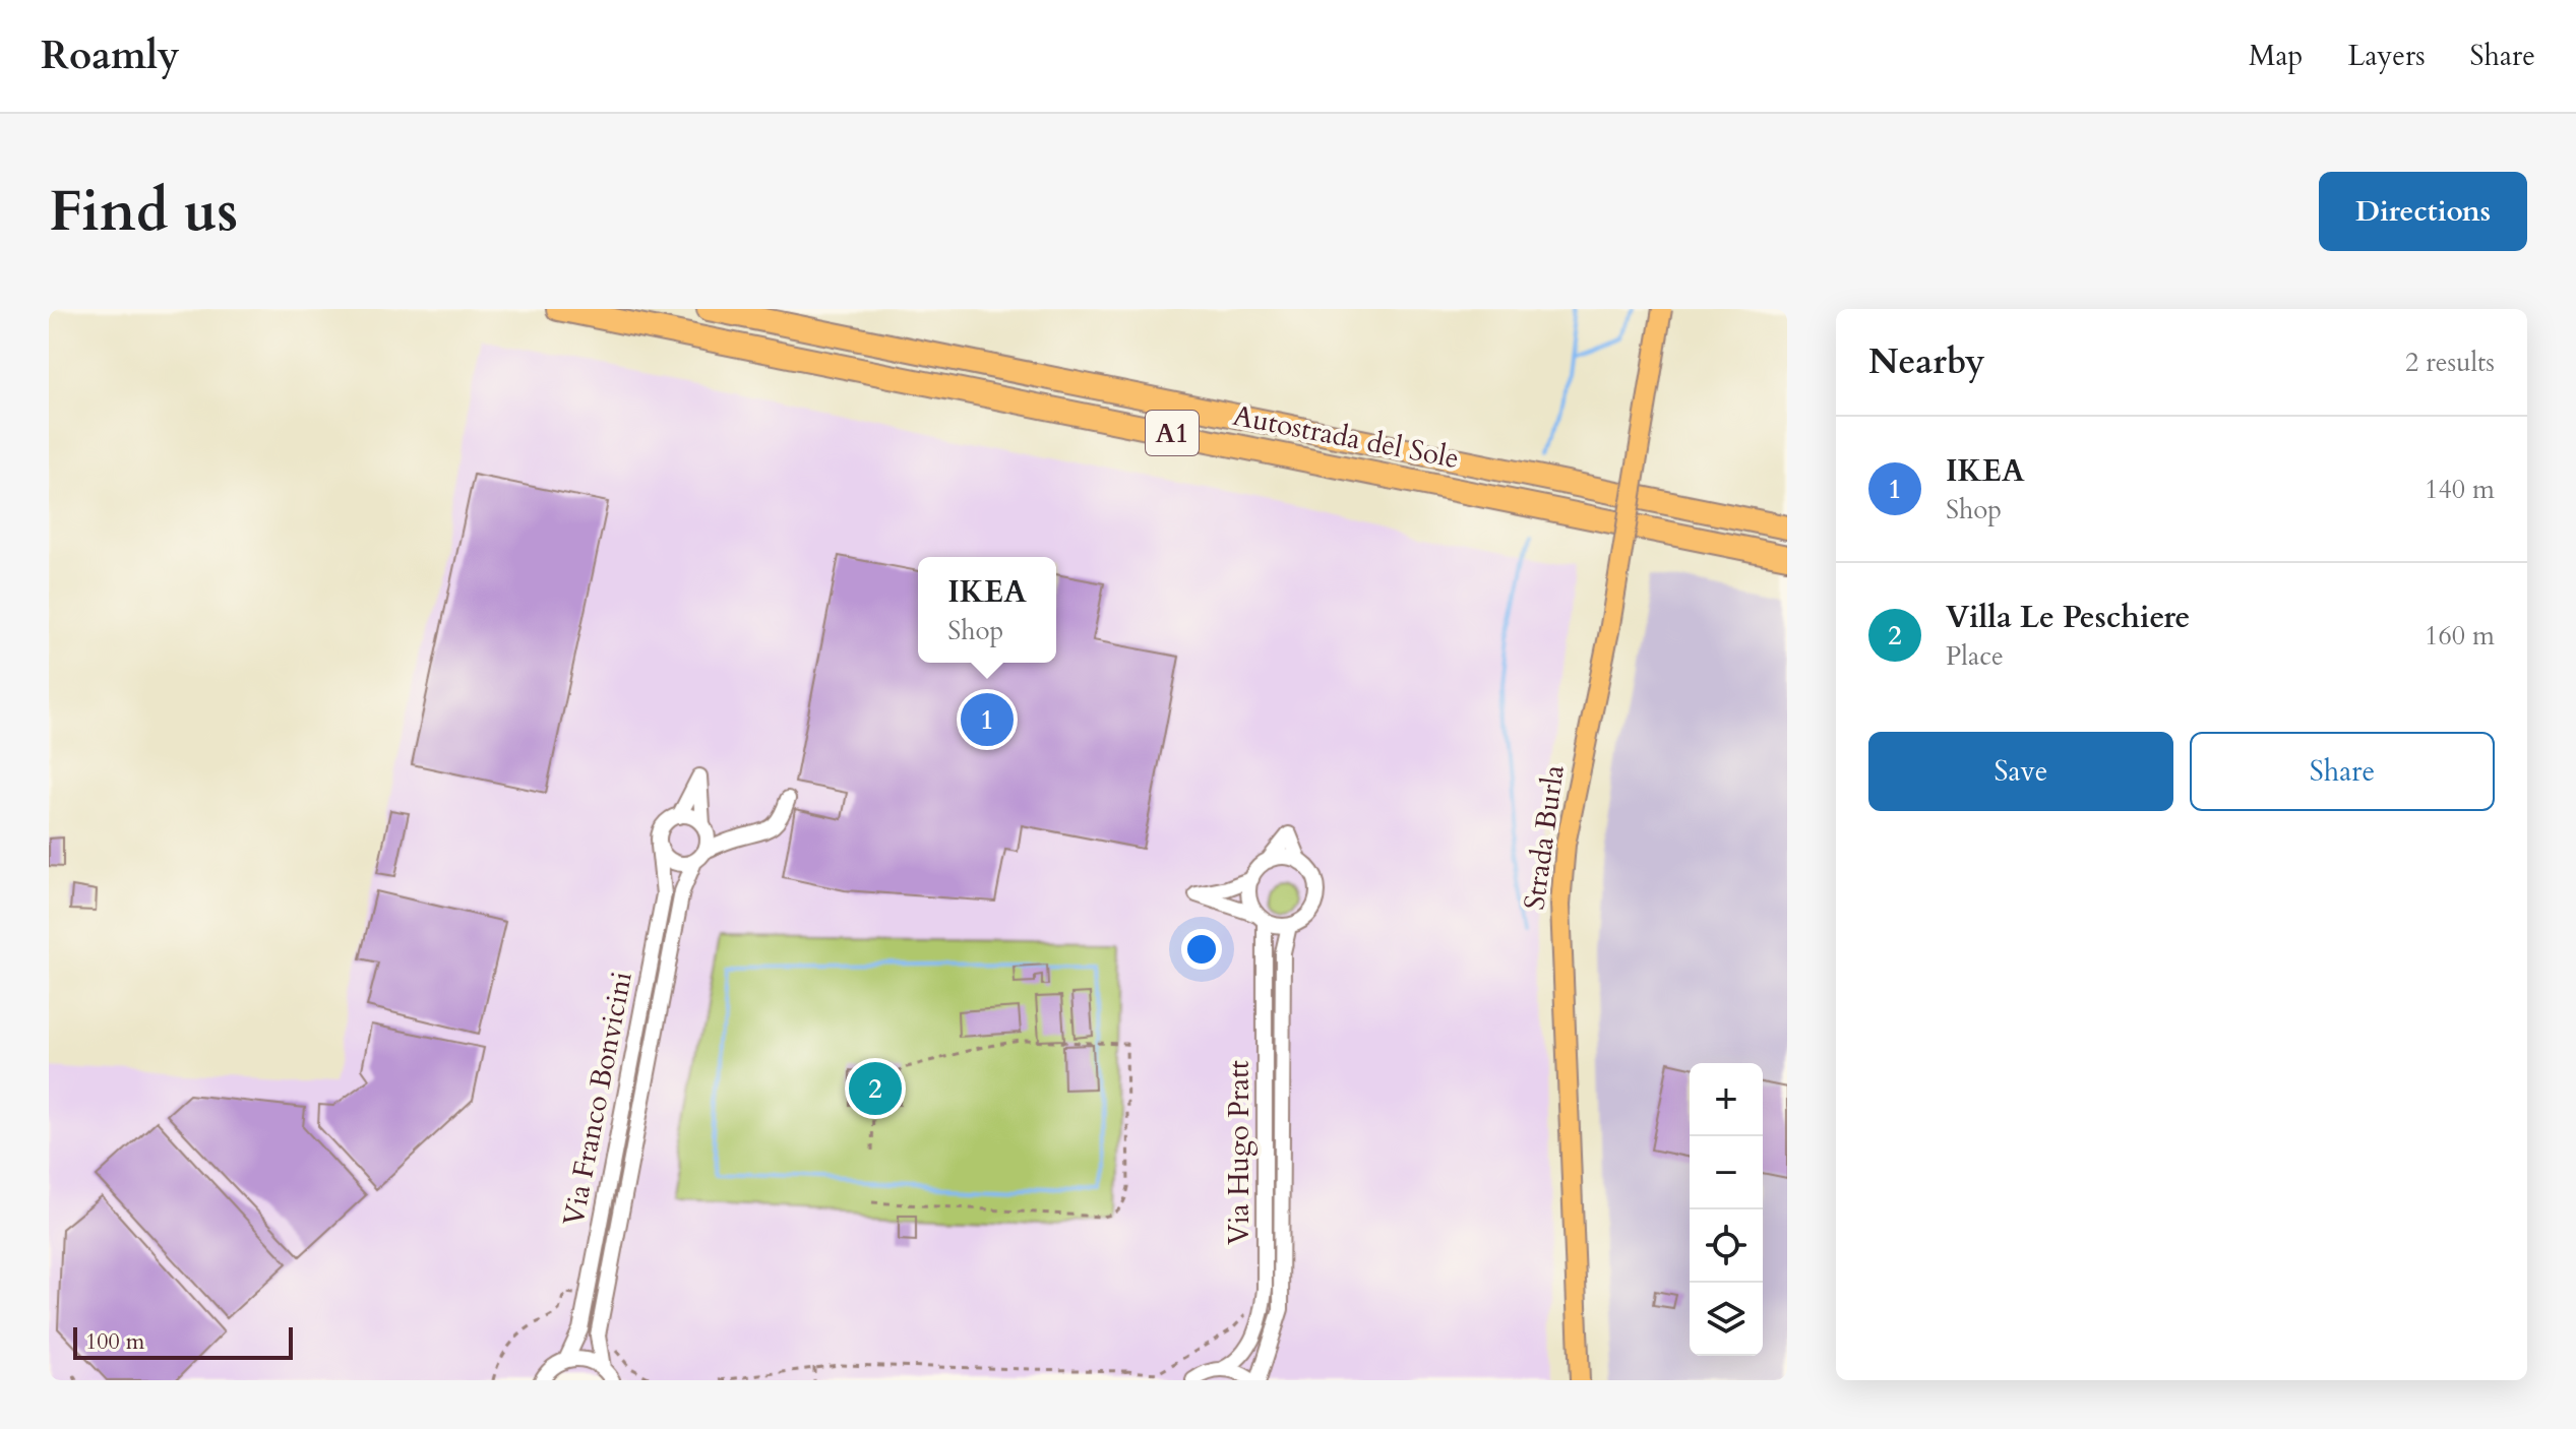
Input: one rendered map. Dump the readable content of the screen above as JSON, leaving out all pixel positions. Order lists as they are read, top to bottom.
{
  "streets": {
    "highway": ["A1", "Autostrada del Sole"],
    "main road": ["Strada Burla"],
    "street": ["Via Franco Bonvicini", "Via Hugo Pratt"]
  },
  "scale_bar": "100 m",
  "page": {
    "header": "Roamly",
    "nav": ["Map", "Layers", "Share"],
    "buttons": [
      "Directions",
      ["Save", "Share"]
    ],
    "title": "Find us",
    "heading": ["Nearby", "2 results"],
    "list": [
      {
        "mark": "1",
        "name": "IKEA",
        "note": "Shop",
        "value": "140 m"
      },
      {
        "mark": "2",
        "name": "Villa Le Peschiere",
        "note": "Place",
        "value": "160 m"
      }
    ],
    "popup": ["IKEA", "Shop"],
    "pins": ["1", "2"],
    "map_buttons": ["+", "−"],
    "scale": "100 m"
  }
}
